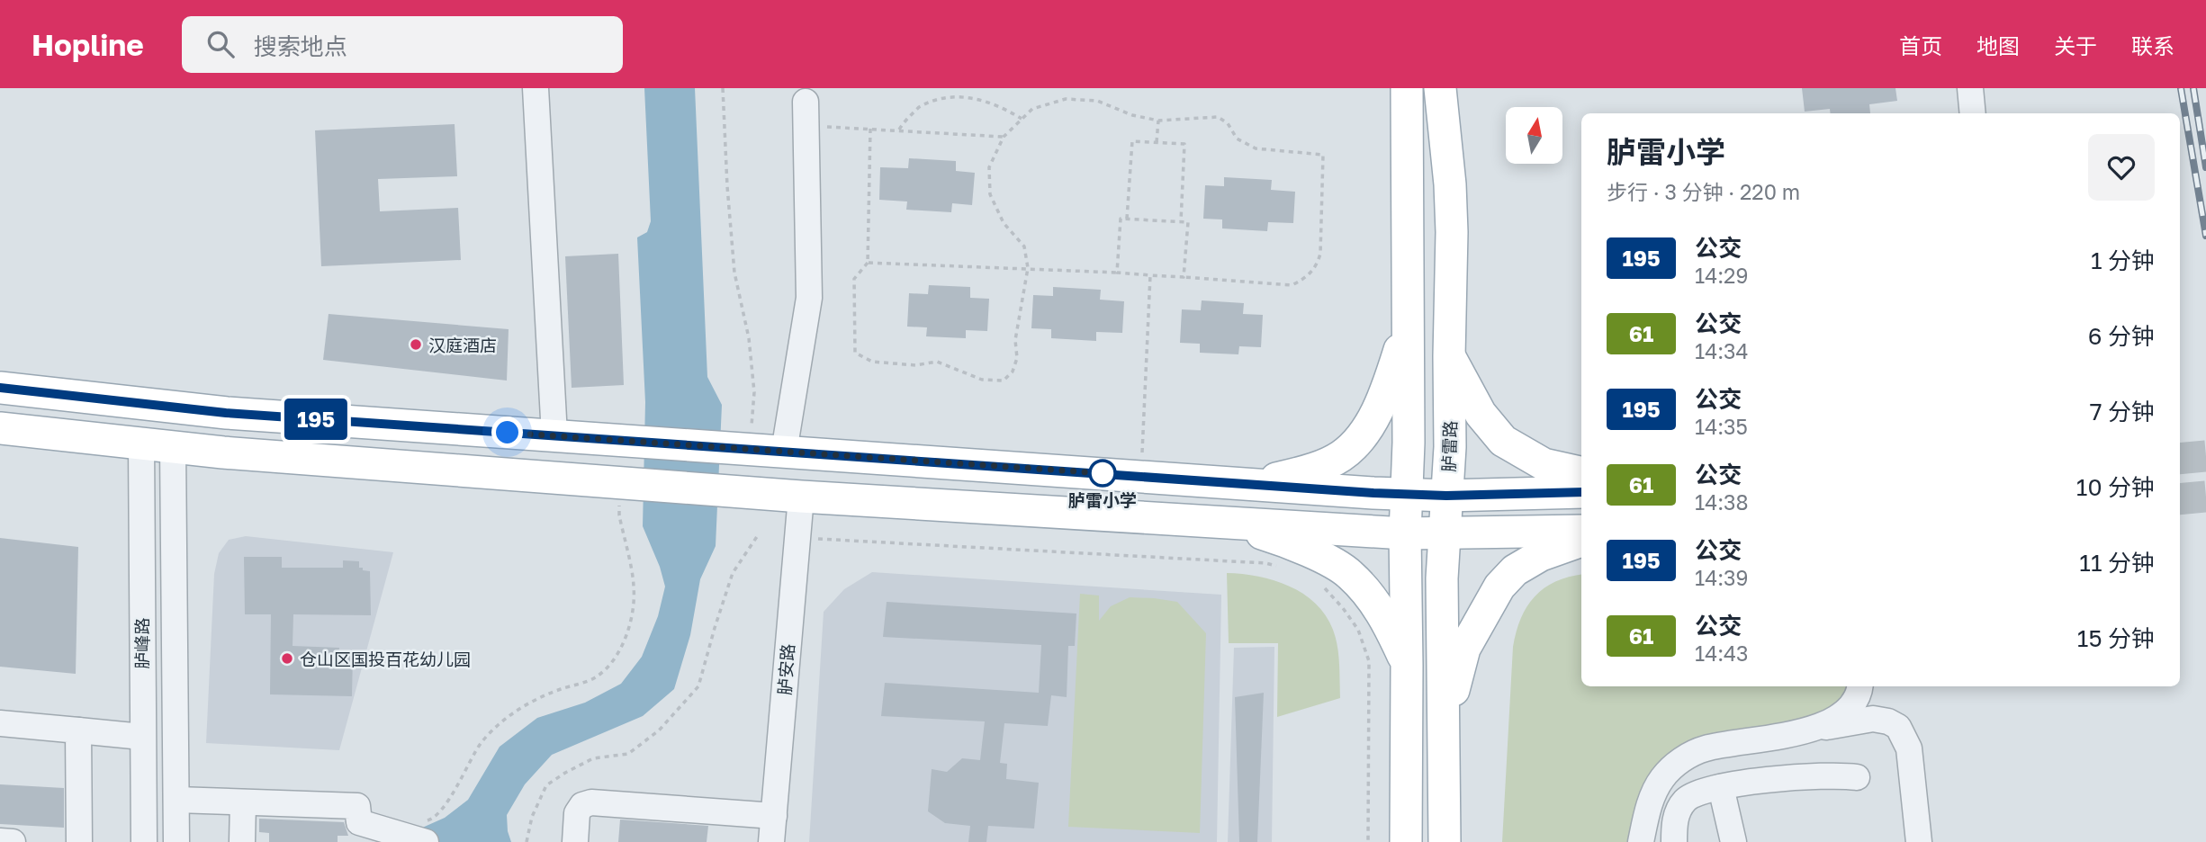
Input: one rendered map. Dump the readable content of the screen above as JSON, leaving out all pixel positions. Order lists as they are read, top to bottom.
{
  "streets": {
    "main road": ["胪雷路"],
    "street": ["胪峰路", "胪安路"]
  },
  "places": ["汉庭酒店", "胪雷小学", "仓山区国投百花幼儿园"],
  "lines": ["bus line 195"],
  "north": "top",
  "page": {
    "header": "Hopline",
    "search": "搜索地点",
    "nav": [
      "首页",
      "地图",
      "关于",
      "联系"
    ],
    "on_map": "195",
    "heading": ["胪雷小学", "步行 · 3 分钟 · 220 m"],
    "list": [
      {
        "mark": "195",
        "name": "公交",
        "note": "14:29",
        "value": "1 分钟"
      },
      {
        "mark": "61",
        "name": "公交",
        "note": "14:34",
        "value": "6 分钟"
      },
      {
        "mark": "195",
        "name": "公交",
        "note": "14:35",
        "value": "7 分钟"
      },
      {
        "mark": "61",
        "name": "公交",
        "note": "14:38",
        "value": "10 分钟"
      },
      {
        "mark": "195",
        "name": "公交",
        "note": "14:39",
        "value": "11 分钟"
      },
      {
        "mark": "61",
        "name": "公交",
        "note": "14:43",
        "value": "15 分钟"
      }
    ]
  }
}
